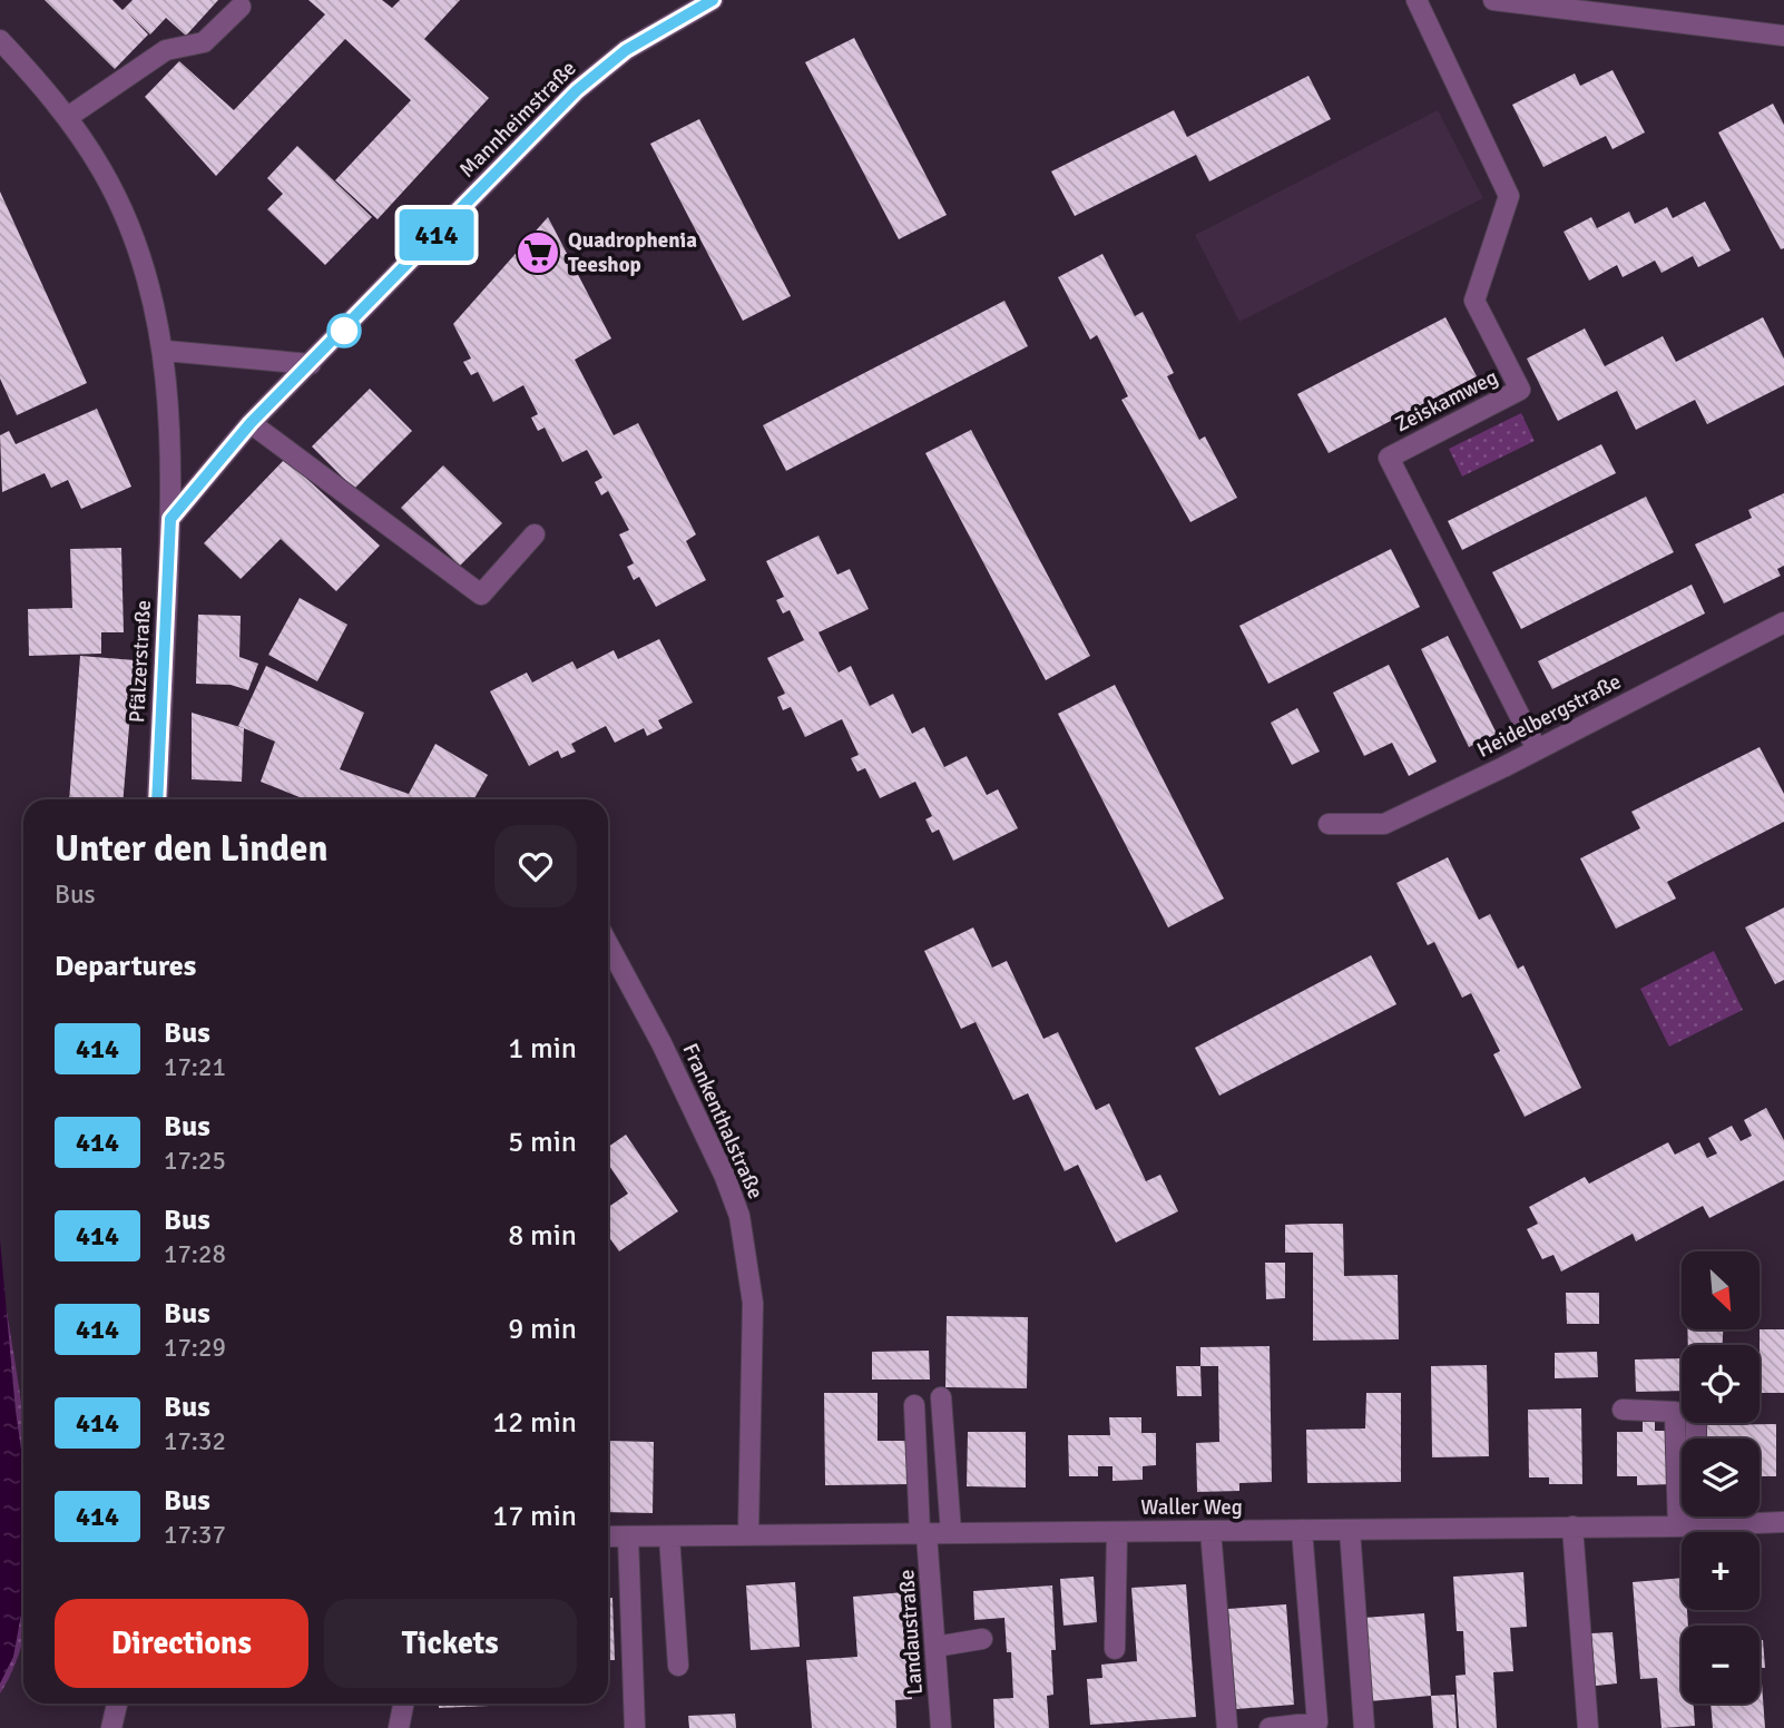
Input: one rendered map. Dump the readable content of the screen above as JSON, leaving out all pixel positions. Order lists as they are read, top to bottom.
{
  "streets": {
    "street": [
      "Mannheimstraße",
      "Zeiskamweg",
      "Pfälzerstraße",
      "Heidelbergstraße",
      "Frankenthalstraße",
      "Waller Weg",
      "Landaustraße"
    ]
  },
  "crossings": [
    ["Mannheimstraße", "Pfälzerstraße"],
    ["Zeiskamweg", "Heidelbergstraße"],
    ["Frankenthalstraße", "Waller Weg"],
    ["Waller Weg", "Landaustraße"]
  ],
  "places": {
    "supermarket": ["Quadrophenia Teeshop"]
  },
  "lines": ["bus line 414"],
  "north": "bottom right",
  "page": {
    "on_map": "414",
    "heading": [
      ["Unter den Linden", "Bus"],
      "Departures"
    ],
    "list": [
      {
        "mark": "414",
        "name": "Bus",
        "note": "17:21",
        "value": "1 min"
      },
      {
        "mark": "414",
        "name": "Bus",
        "note": "17:25",
        "value": "5 min"
      },
      {
        "mark": "414",
        "name": "Bus",
        "note": "17:28",
        "value": "8 min"
      },
      {
        "mark": "414",
        "name": "Bus",
        "note": "17:29",
        "value": "9 min"
      },
      {
        "mark": "414",
        "name": "Bus",
        "note": "17:32",
        "value": "12 min"
      },
      {
        "mark": "414",
        "name": "Bus",
        "note": "17:37",
        "value": "17 min"
      }
    ],
    "map_buttons": ["+", "−"],
    "buttons": ["Directions", "Tickets"]
  }
}
